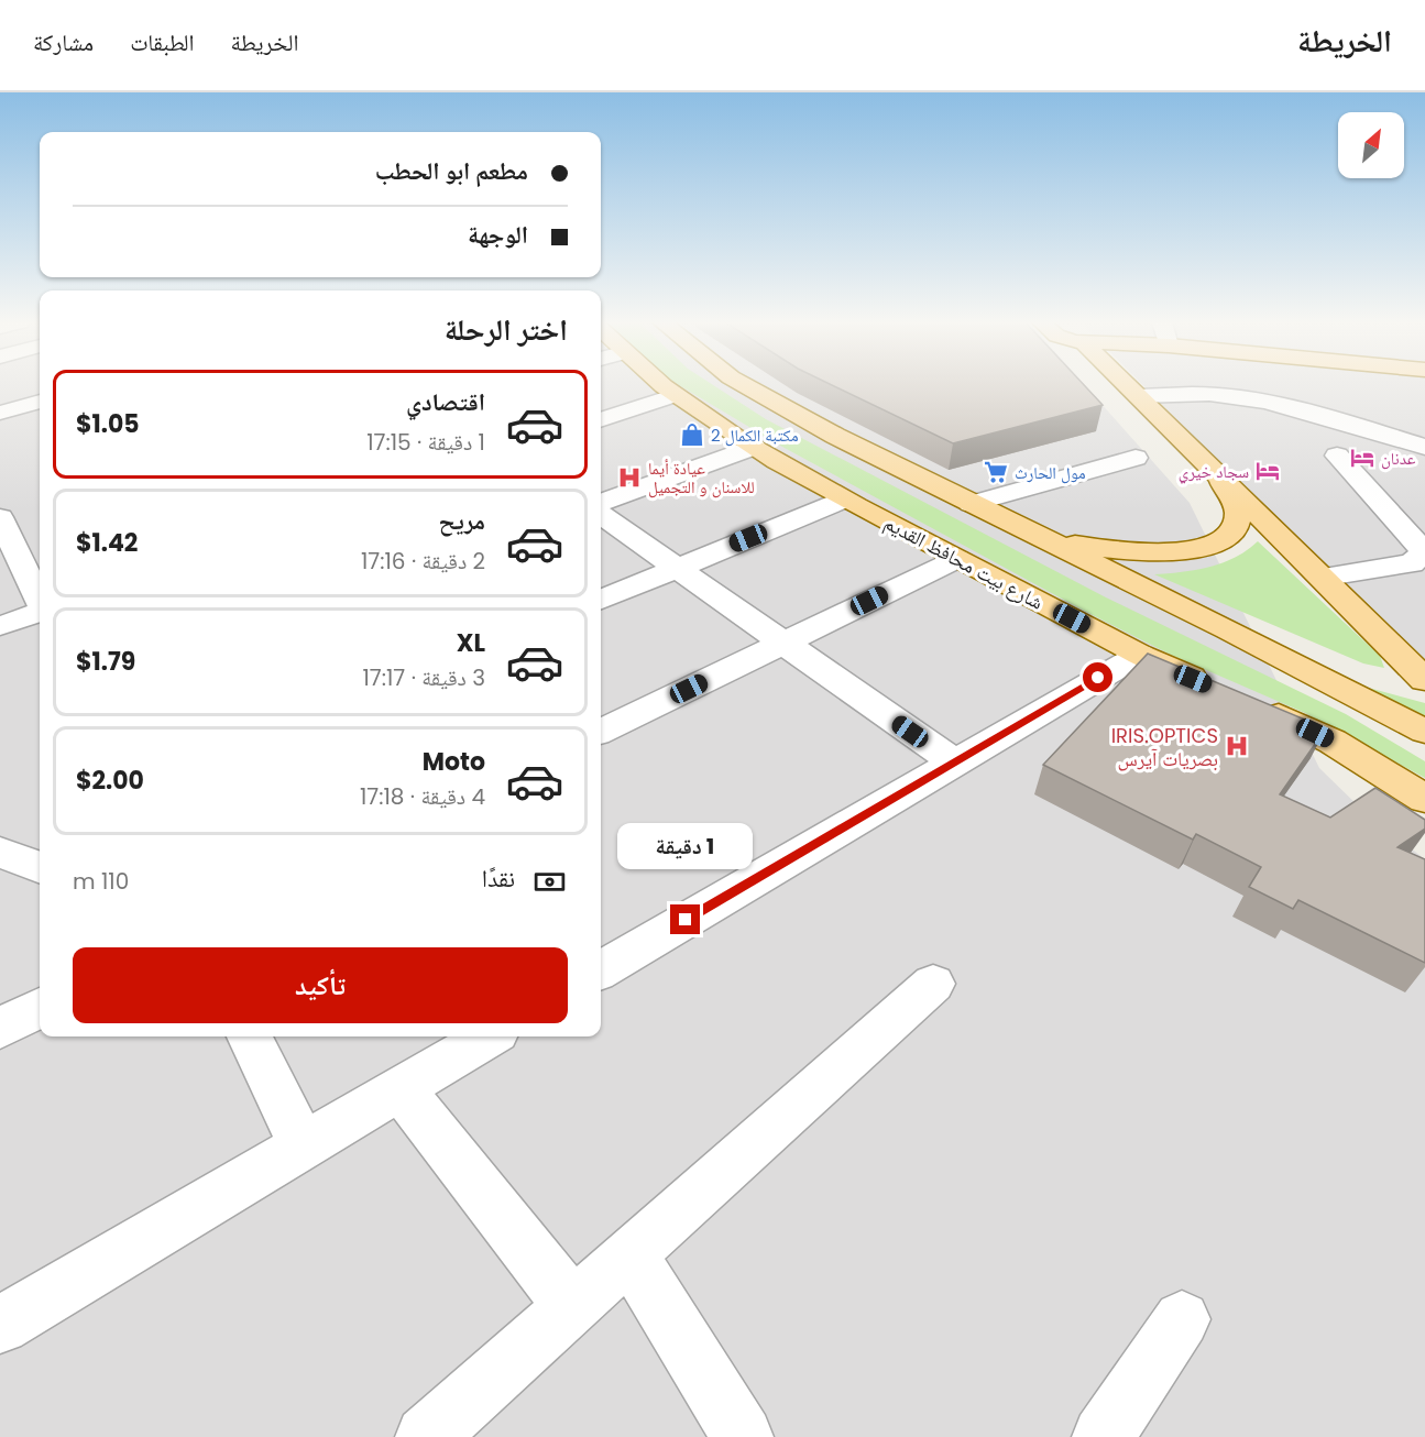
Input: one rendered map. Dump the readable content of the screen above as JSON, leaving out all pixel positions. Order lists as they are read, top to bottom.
{
  "streets": {
    "main road": ["شارع بيت محافظ القديم"]
  },
  "places": {
    "shop": ["مكتبة الكمال 2"],
    "hotel": ["عدنان", "سجاد خيري"],
    "supermarket": ["مول الحارث"],
    "hospital": ["عيادة أيما للاسنان و التجميل", "IRIS.OPTICS بصريات آيرس"]
  },
  "north": "top right",
  "page": {
    "header": "الخريطة",
    "nav": ["الخريطة", "الطبقات", "مشاركة"],
    "banner": ["مطعم ابو الحطب", "الوجهة"],
    "heading": "اختر الرحلة",
    "list": [
      {
        "name": "اقتصادي",
        "note": "1 دقيقة · 17:15",
        "value": "$1.05"
      },
      {
        "name": "مريح",
        "note": "2 دقيقة · 17:16",
        "value": "$1.42"
      },
      {
        "name": "XL",
        "note": "3 دقيقة · 17:17",
        "value": "$1.79"
      },
      {
        "name": "Moto",
        "note": "4 دقيقة · 17:18",
        "value": "$2.00"
      }
    ],
    "bubble": "1 دقيقة",
    "pay": ["نقدًا", "110 m"],
    "buttons": "تأكيد"
  }
}
